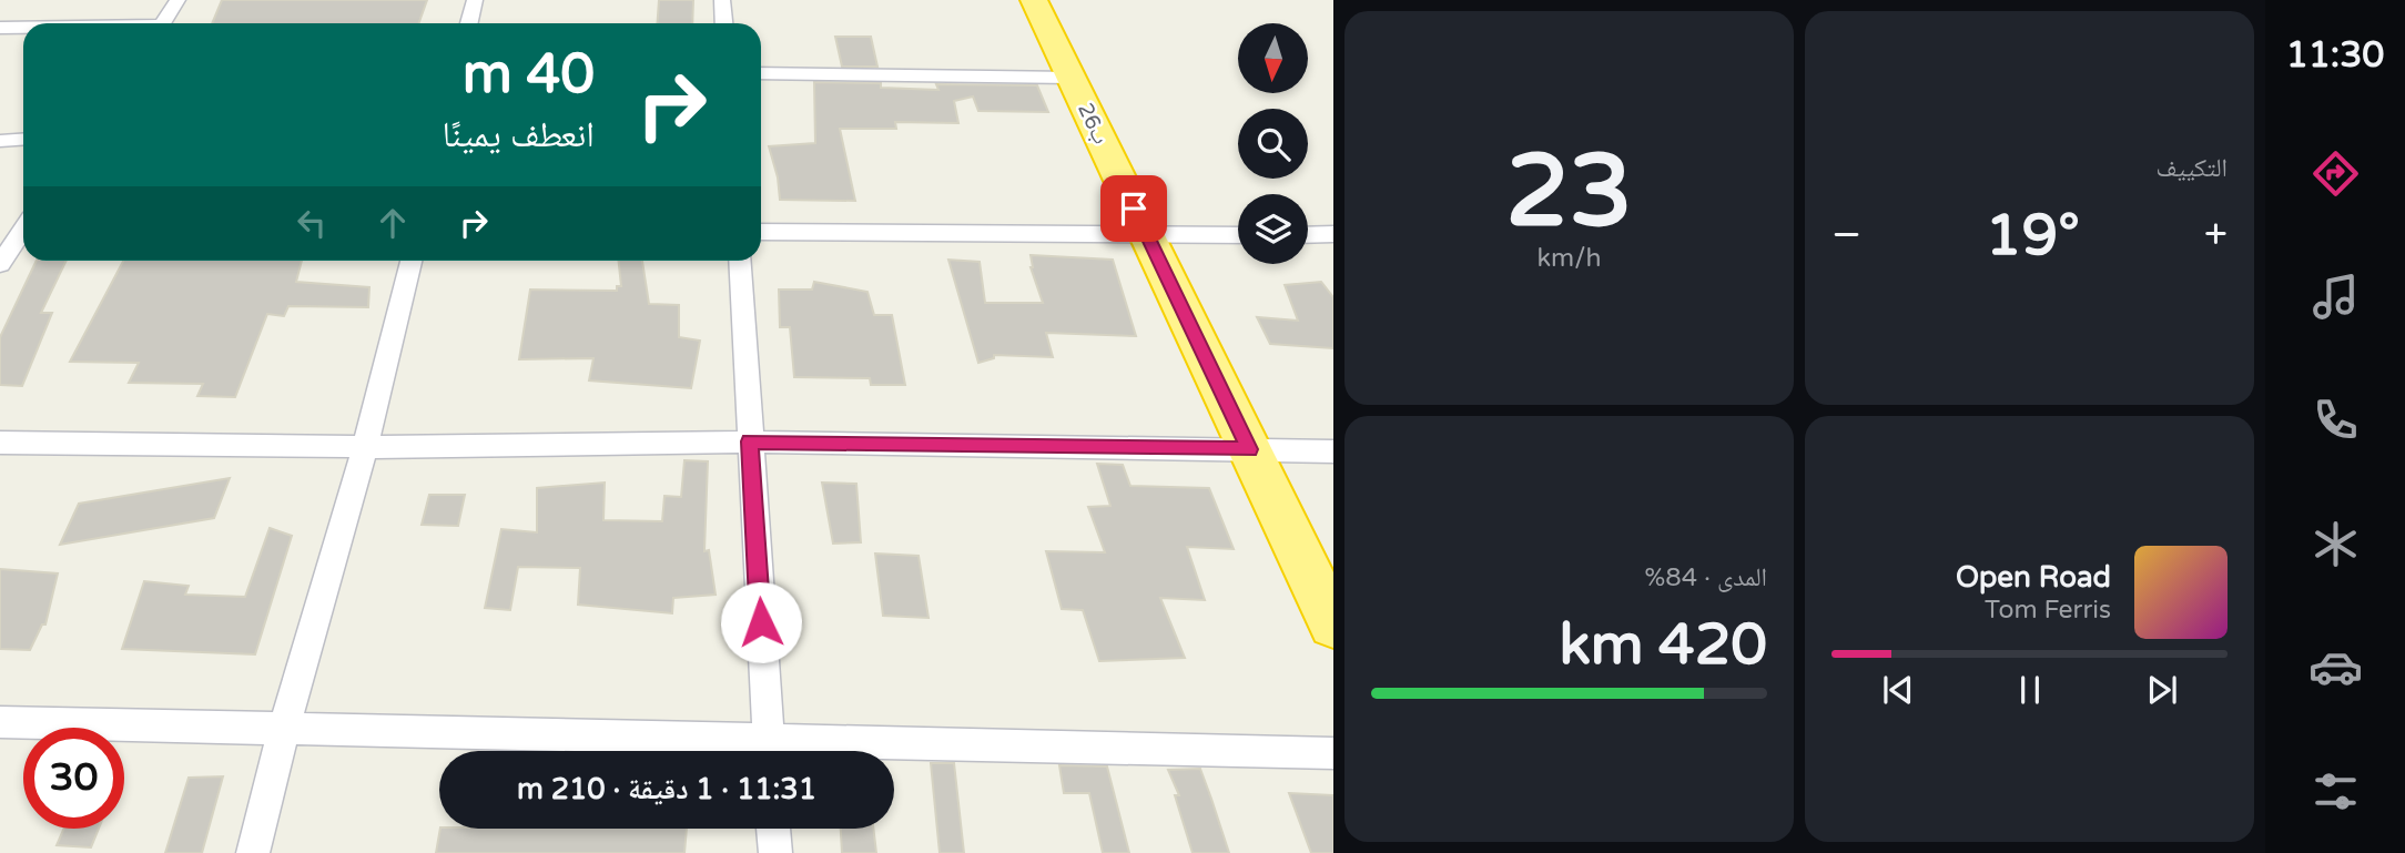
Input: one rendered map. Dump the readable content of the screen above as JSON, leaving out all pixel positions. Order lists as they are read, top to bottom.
{
  "streets": {
    "highway": ["26ب"]
  },
  "north": "bottom",
  "page": {
    "tabs": "11:30",
    "tile": [
      "التكييف",
      ["23", "km/h"],
      ["المدى · 84%", "420 km"]
    ],
    "turn": ["40 m", "انعطف يمينًا"],
    "heat": ["−", "19°", "+"],
    "song": ["Open Road", "Tom Ferris"],
    "limit": "30",
    "trip": "11:31 · 1 دقيقة · 210 m"
  }
}
